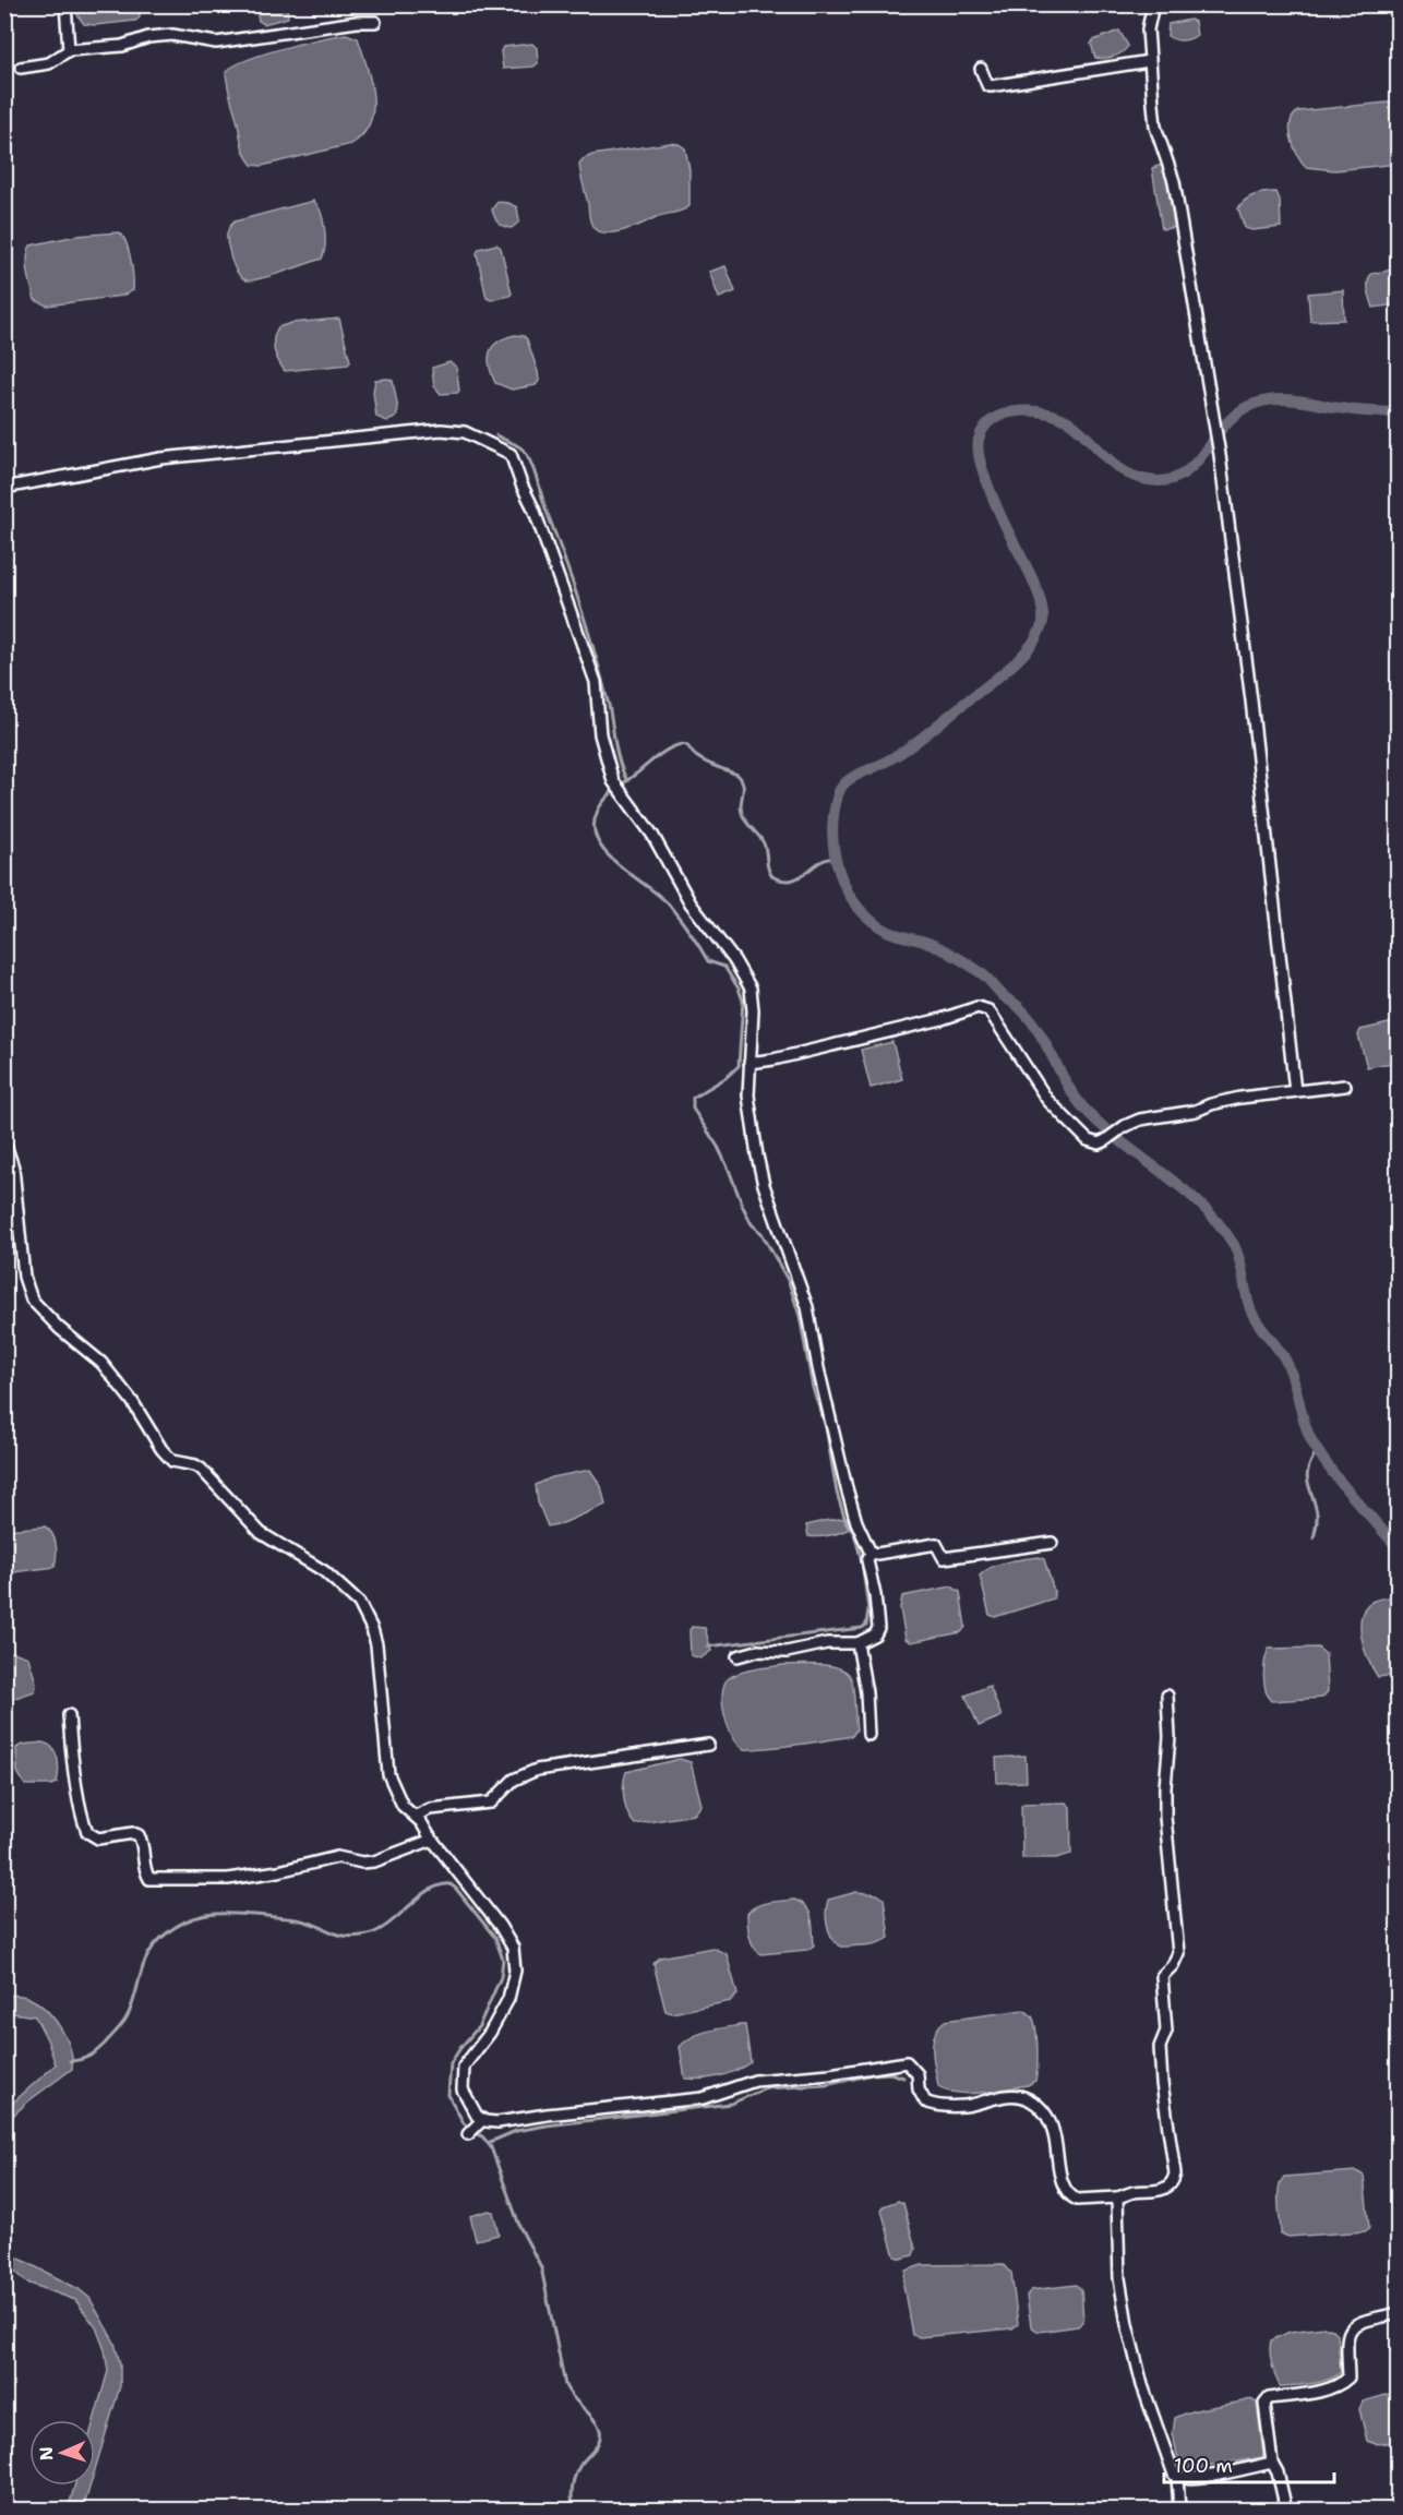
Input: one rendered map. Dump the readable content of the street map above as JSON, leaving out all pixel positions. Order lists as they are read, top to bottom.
{
  "scale_bar": "100 m",
  "north": "left"
}
